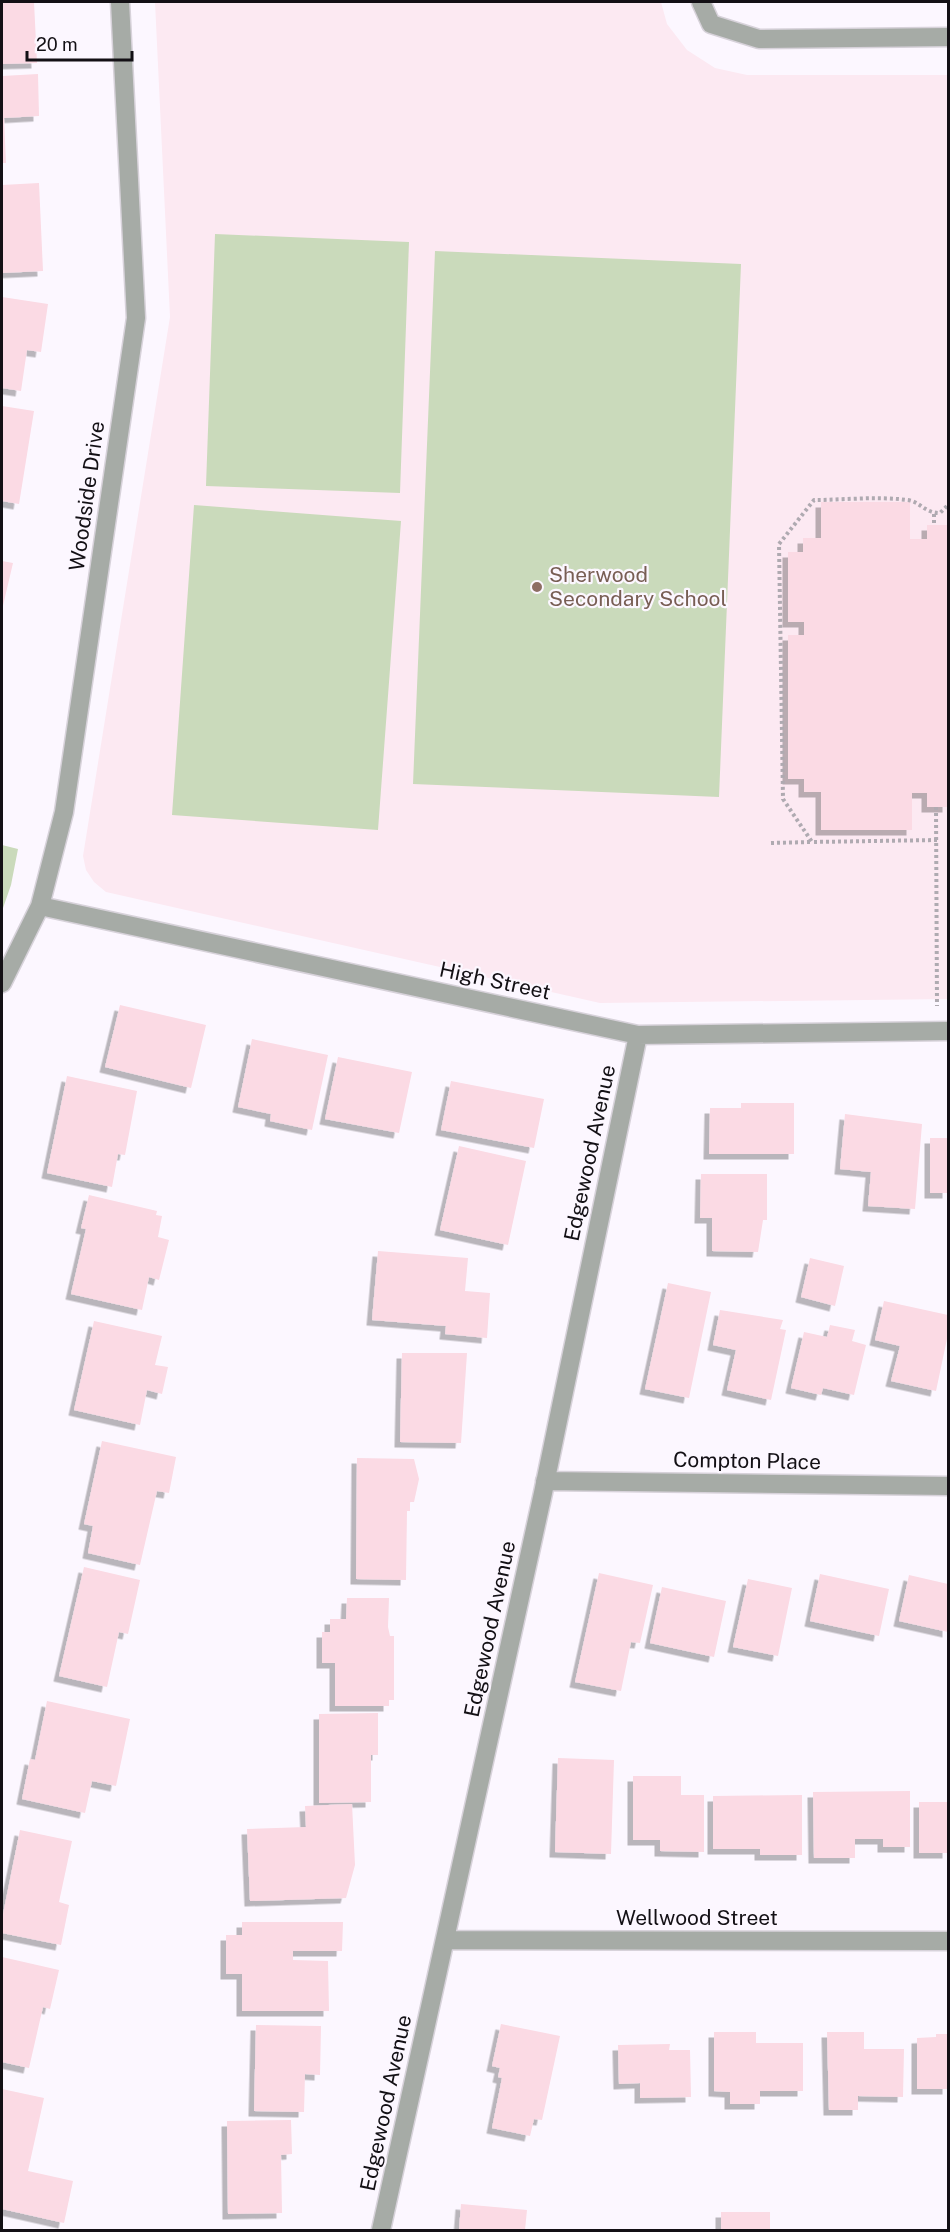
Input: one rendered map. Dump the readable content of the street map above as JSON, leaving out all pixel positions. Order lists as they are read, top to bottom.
{
  "streets": {
    "street": [
      "Woodside Drive",
      "High Street",
      "Edgewood Avenue",
      "Compton Place",
      "Wellwood Street"
    ]
  },
  "crossings": [
    ["Woodside Drive", "High Street"],
    ["High Street", "Edgewood Avenue"],
    ["Edgewood Avenue", "Compton Place"],
    ["Edgewood Avenue", "Wellwood Street"]
  ],
  "places": ["Sherwood Secondary School"],
  "scale_bar": "20 m"
}
